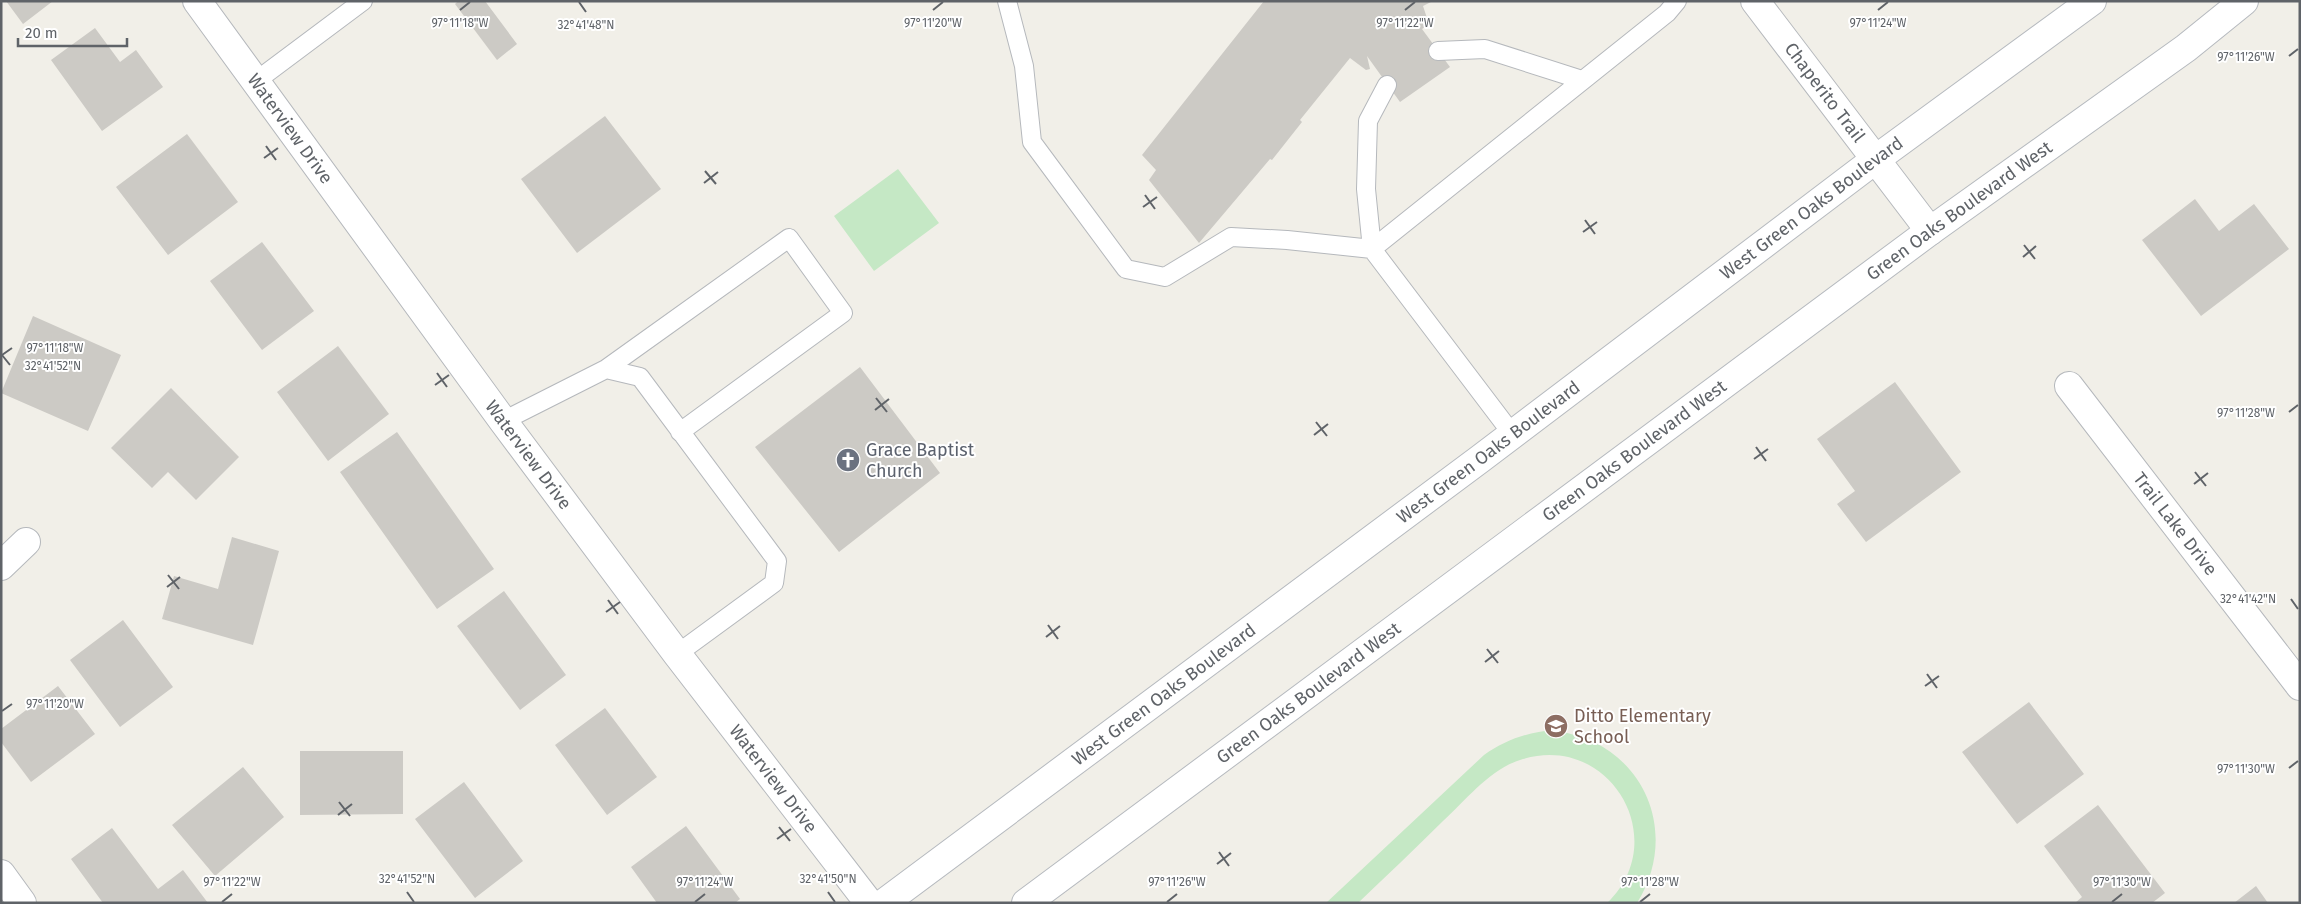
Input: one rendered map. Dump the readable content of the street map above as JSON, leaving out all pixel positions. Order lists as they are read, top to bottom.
{
  "streets": {
    "main road": [
      "Chaperito Trail",
      "Waterview Drive",
      "West Green Oaks Boulevard",
      "Green Oaks Boulevard West",
      "Trail Lake Drive"
    ]
  },
  "crossings": [
    ["Chaperito Trail", "West Green Oaks Boulevard"],
    ["Chaperito Trail", "Green Oaks Boulevard West"]
  ],
  "places": {
    "church": ["Grace Baptist Church"],
    "school or university": ["Ditto Elementary School"]
  },
  "scale_bar": "20 m",
  "coordinates": [
    "97°11'18\"W",
    "97°11'20\"W",
    "97°11'22\"W",
    "97°11'24\"W",
    "32°41'48\"N",
    "97°11'26\"W",
    "32°41'52\"N",
    "97°11'28\"W",
    "32°41'42\"N",
    "97°11'30\"W",
    "32°41'50\"N"
  ]
}
